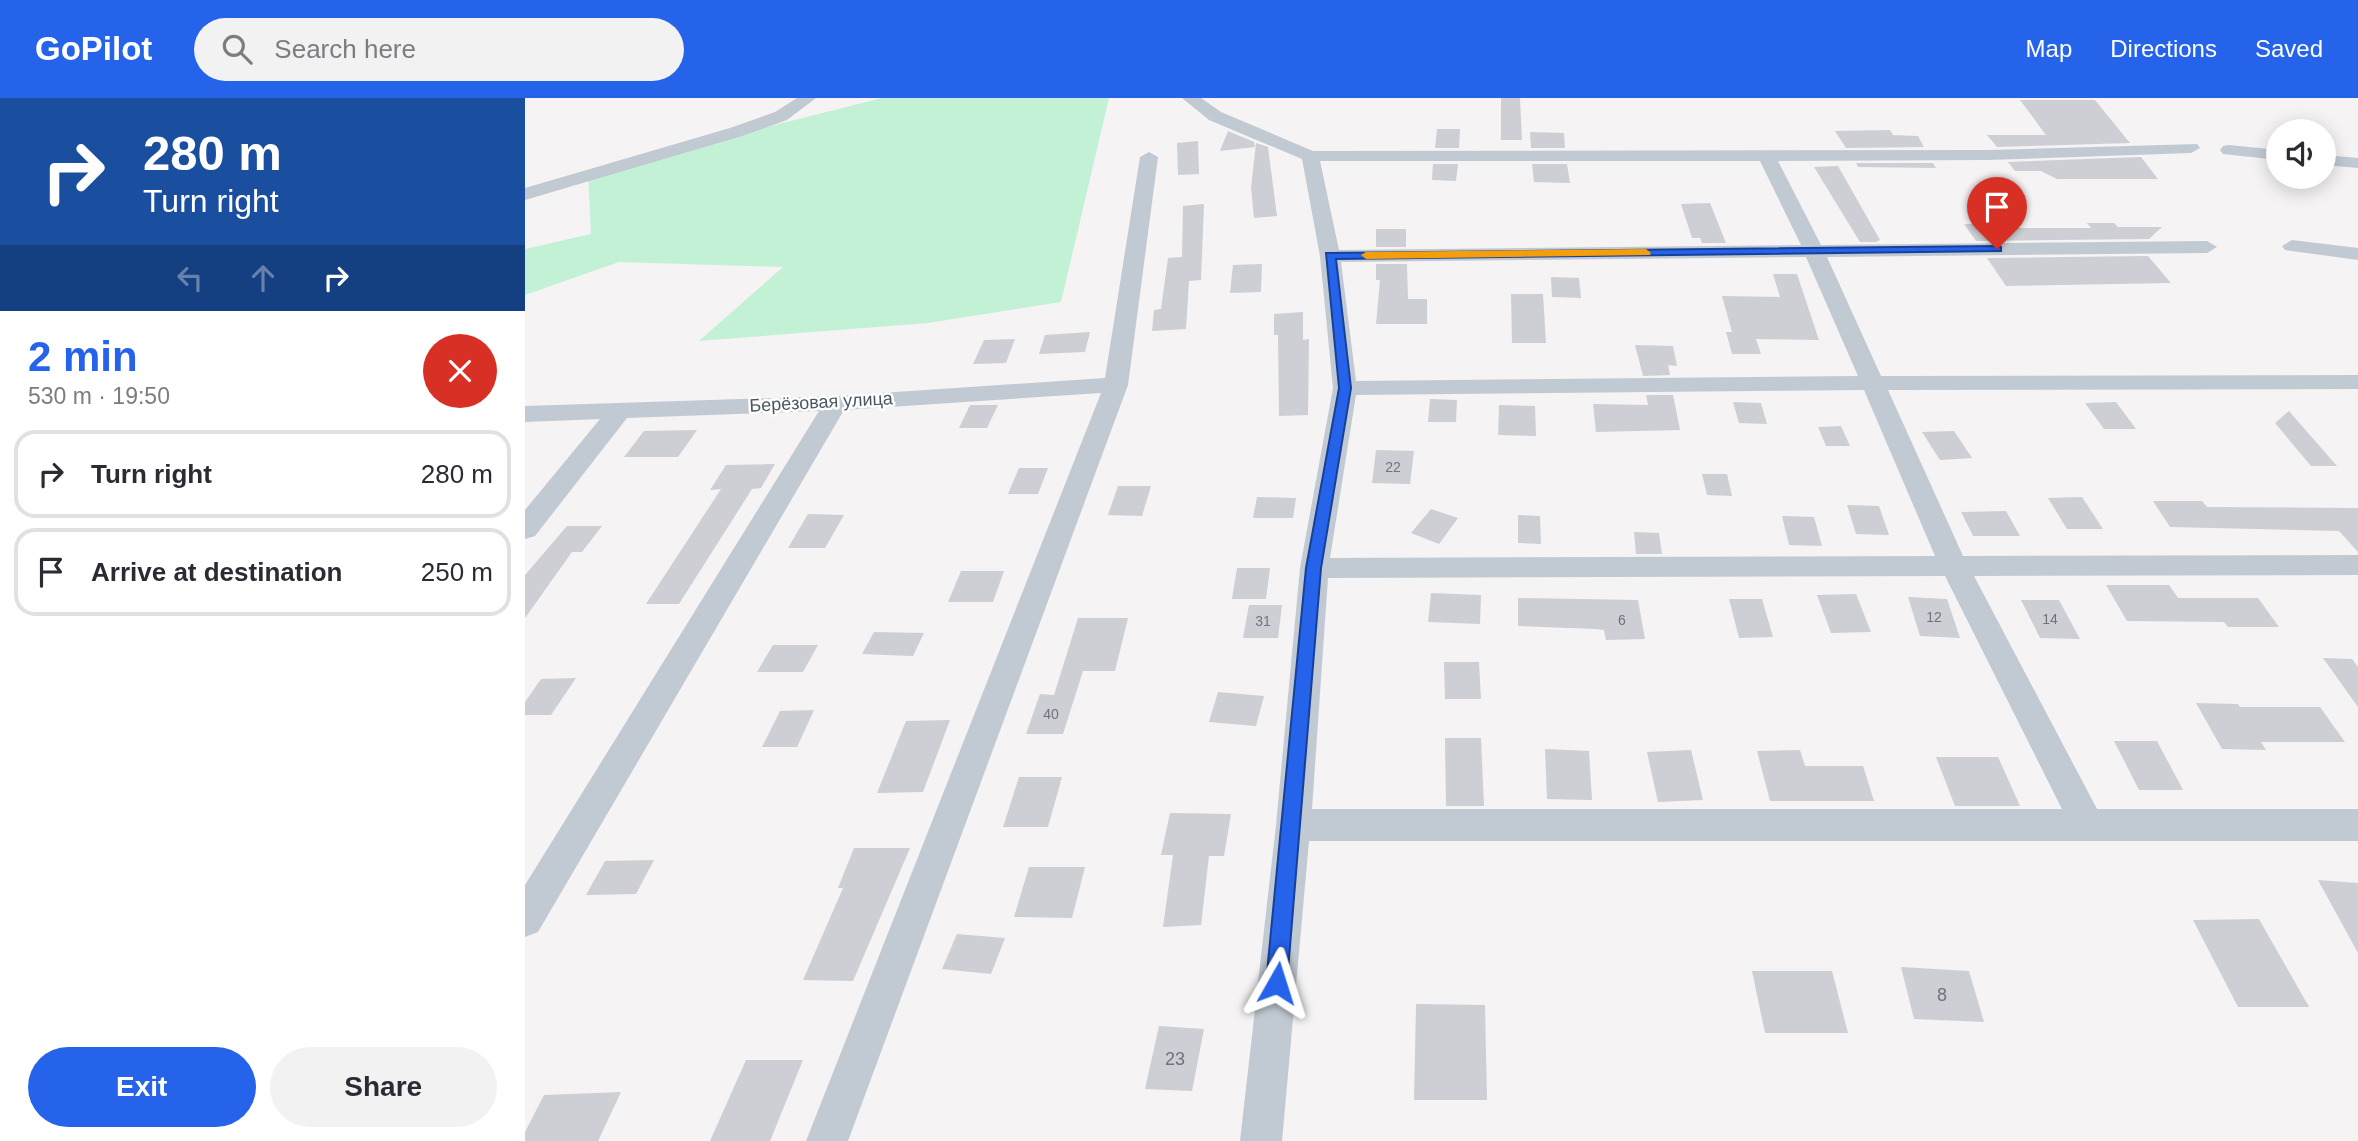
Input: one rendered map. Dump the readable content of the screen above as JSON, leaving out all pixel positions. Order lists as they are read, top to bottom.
{
  "streets": {
    "street": ["Берёзовая улица"]
  },
  "house_numbers": [
    "22",
    "12",
    "14",
    "6",
    "31",
    "40",
    "8",
    "23"
  ],
  "page": {
    "header": "GoPilot",
    "search": "Search here",
    "nav": ["Map", "Directions", "Saved"],
    "turn": ["280 m", "Turn right"],
    "heading": ["2 min", "530 m · 19:50"],
    "list": [
      {
        "name": "Turn right",
        "value": "280 m"
      },
      {
        "name": "Arrive at destination",
        "value": "250 m"
      }
    ],
    "buttons": ["Exit", "Share"]
  }
}
